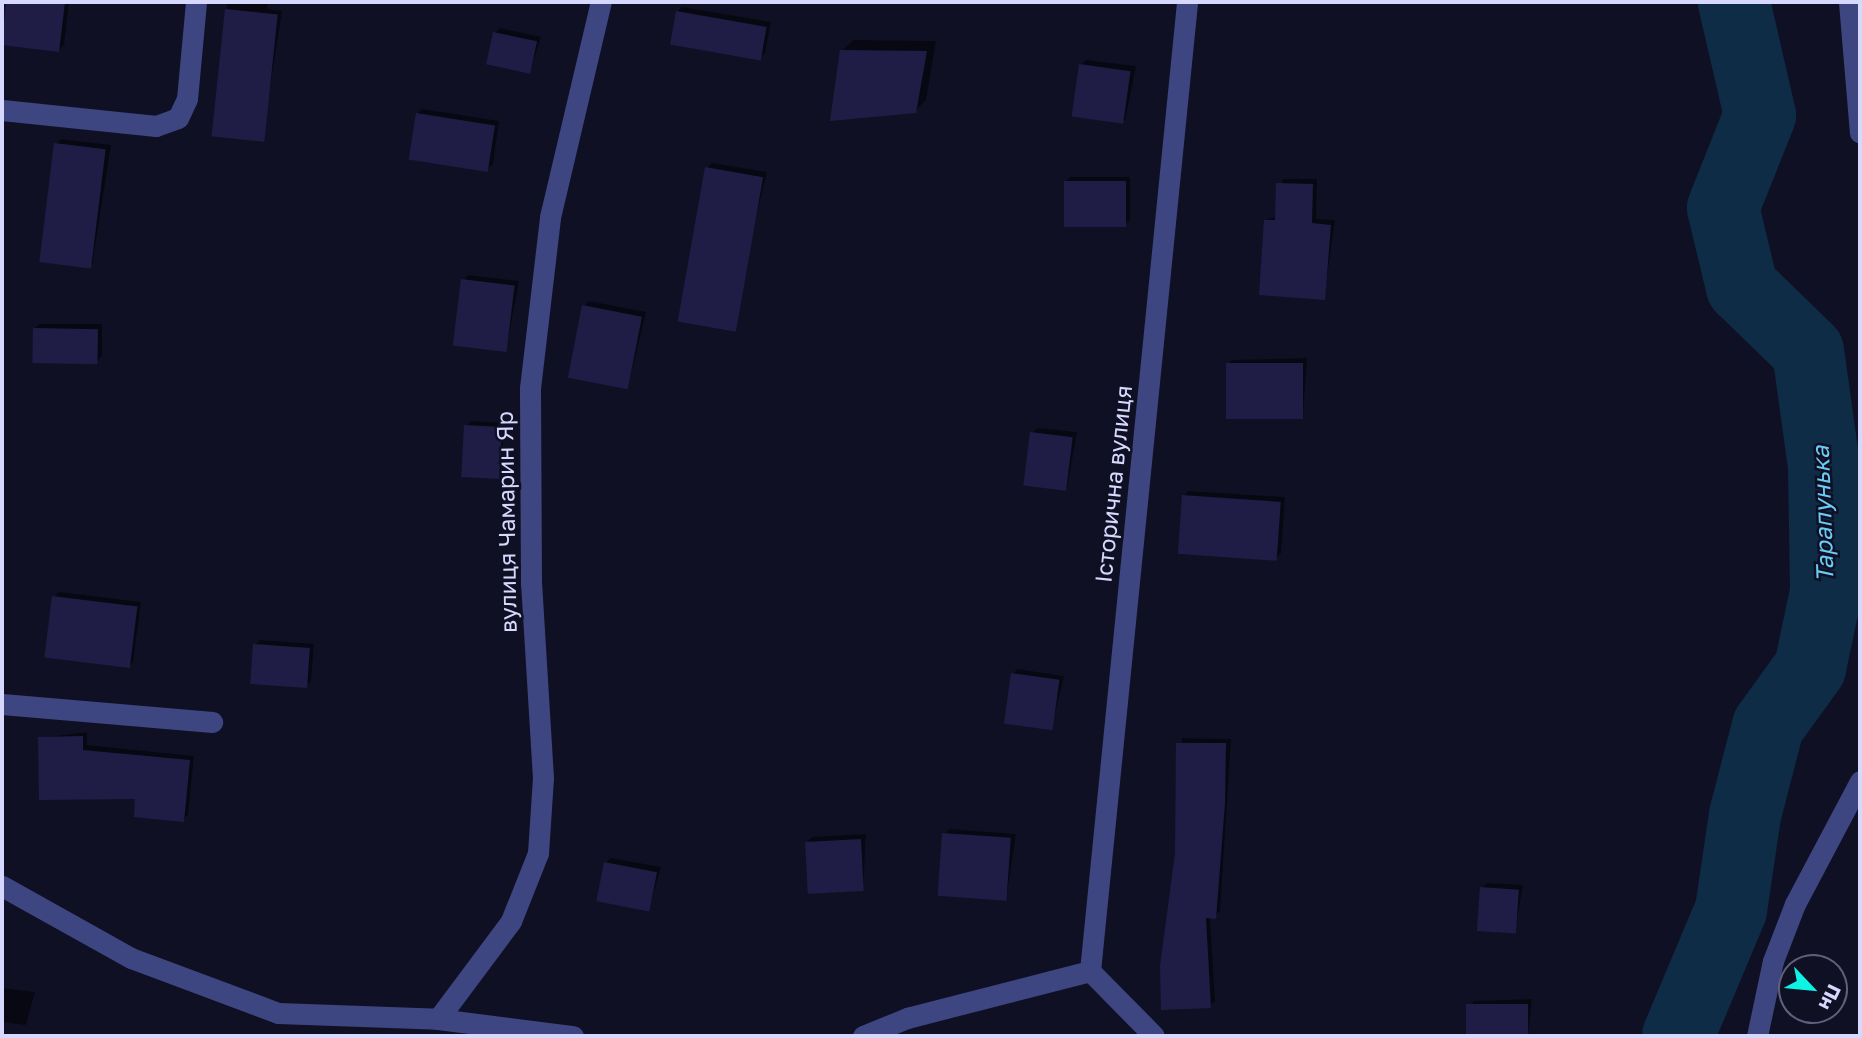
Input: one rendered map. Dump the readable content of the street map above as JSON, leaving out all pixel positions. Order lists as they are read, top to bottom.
{
  "streets": {
    "street": ["Історична вулиця", "вулиця Чамарин Яр"]
  },
  "water": ["Тарапунька"],
  "north": "bottom right"
}
